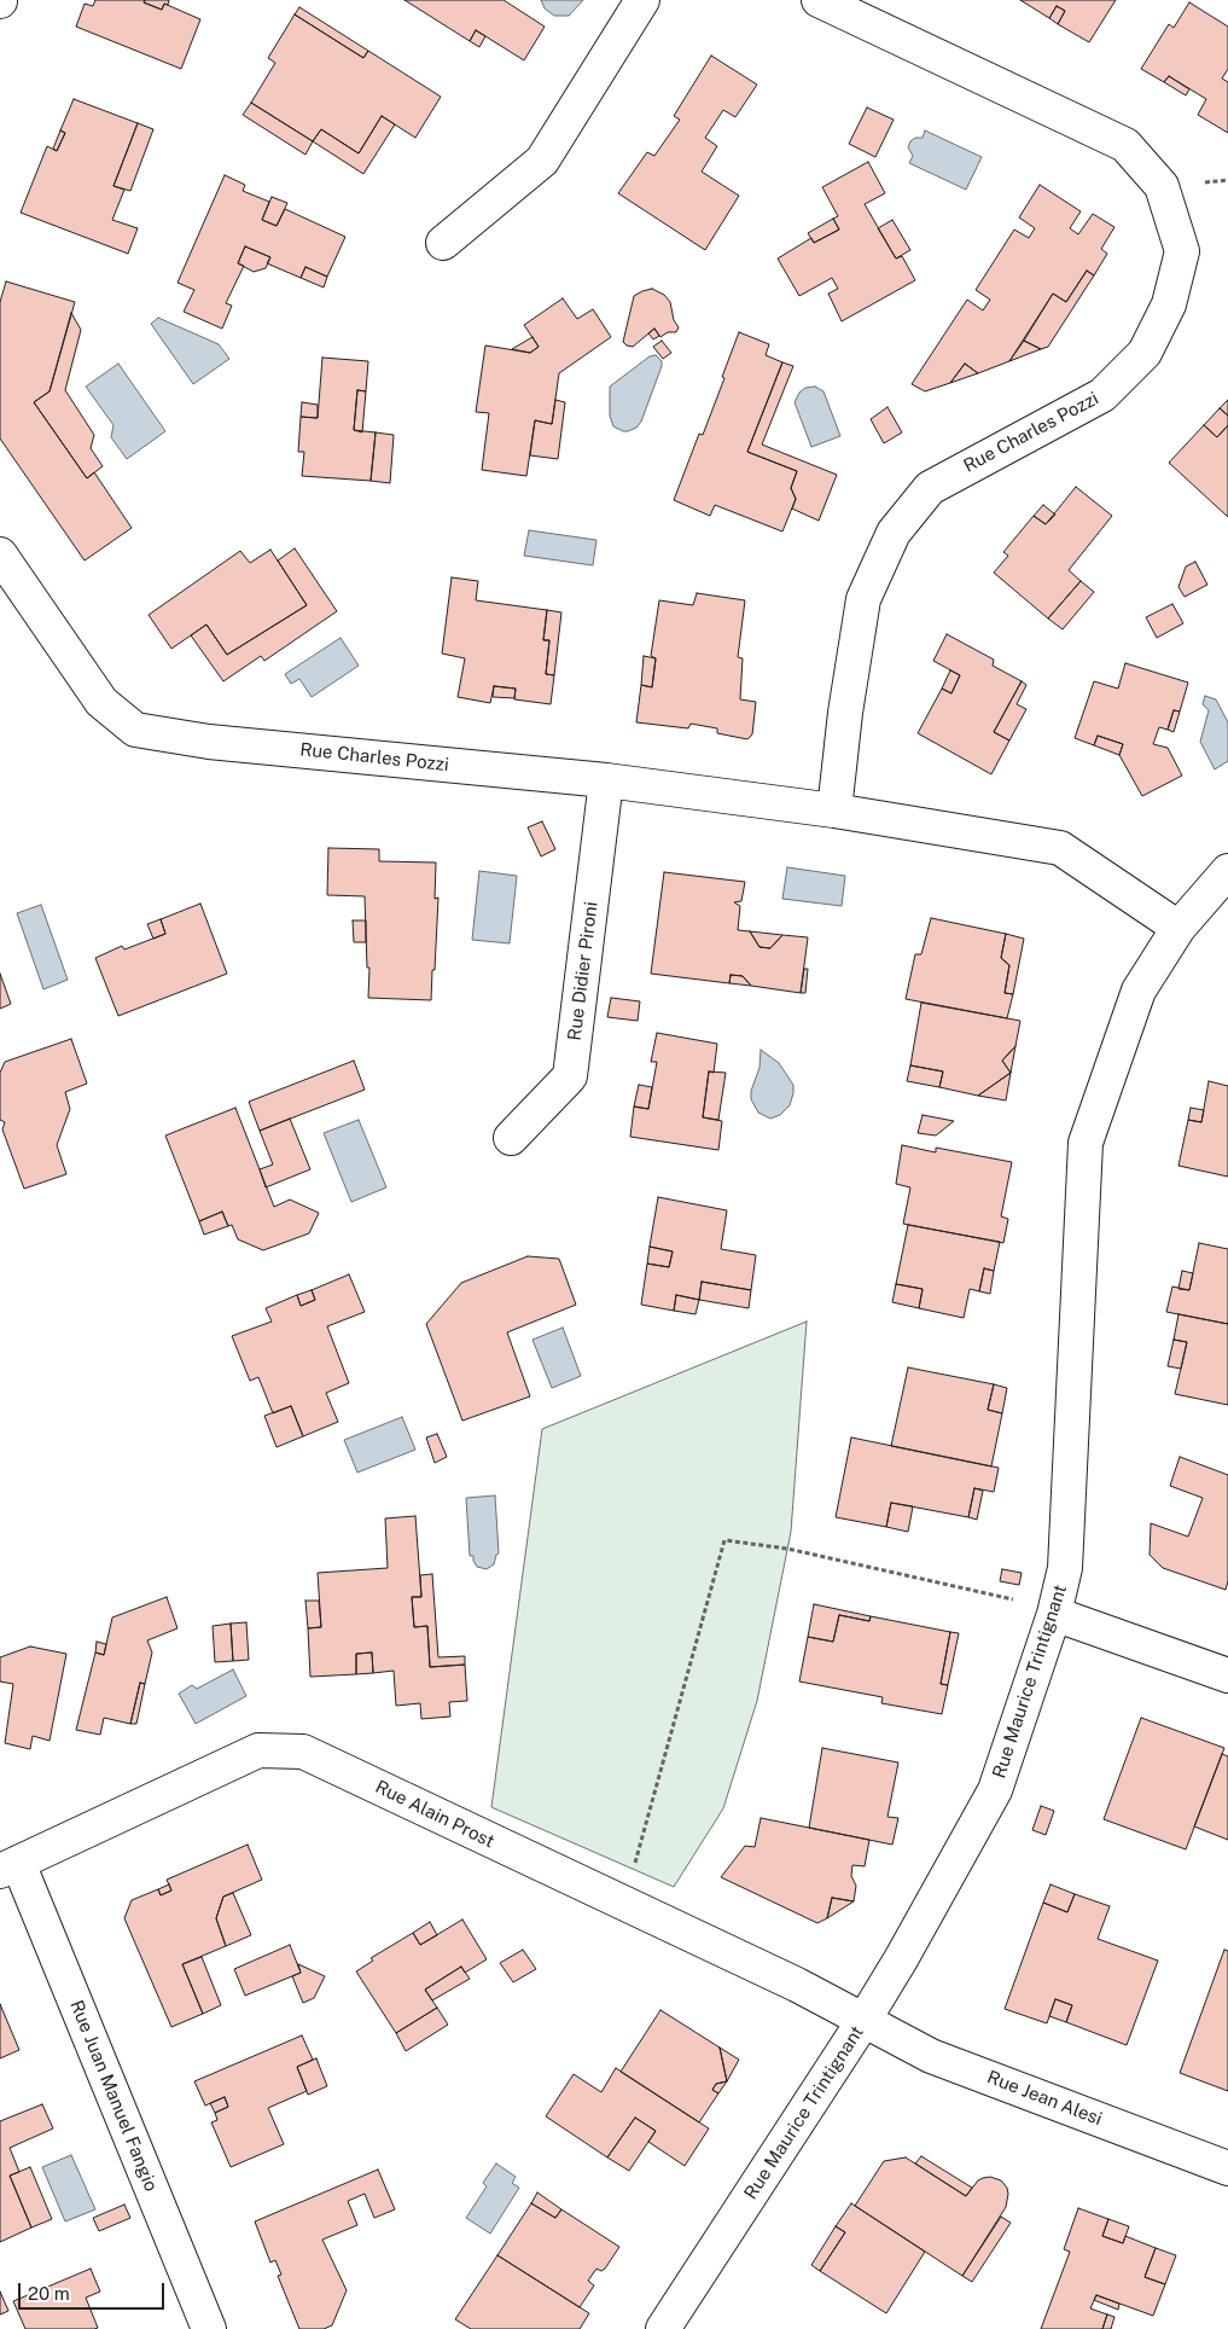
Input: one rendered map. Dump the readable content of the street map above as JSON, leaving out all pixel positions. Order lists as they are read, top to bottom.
{
  "streets": {
    "street": [
      "Rue Charles Pozzi",
      "Rue Didier Pironi",
      "Rue Maurice Trintignant",
      "Rue Alain Prost",
      "Rue Juan Manuel Fangio",
      "Rue Jean Alesi"
    ]
  },
  "crossings": [
    ["Rue Charles Pozzi", "Rue Didier Pironi"],
    ["Rue Charles Pozzi", "Rue Maurice Trintignant"],
    ["Rue Maurice Trintignant", "Rue Alain Prost"],
    ["Rue Maurice Trintignant", "Rue Jean Alesi"],
    ["Rue Alain Prost", "Rue Juan Manuel Fangio"],
    ["Rue Alain Prost", "Rue Jean Alesi"]
  ],
  "scale_bar": "20 m"
}
